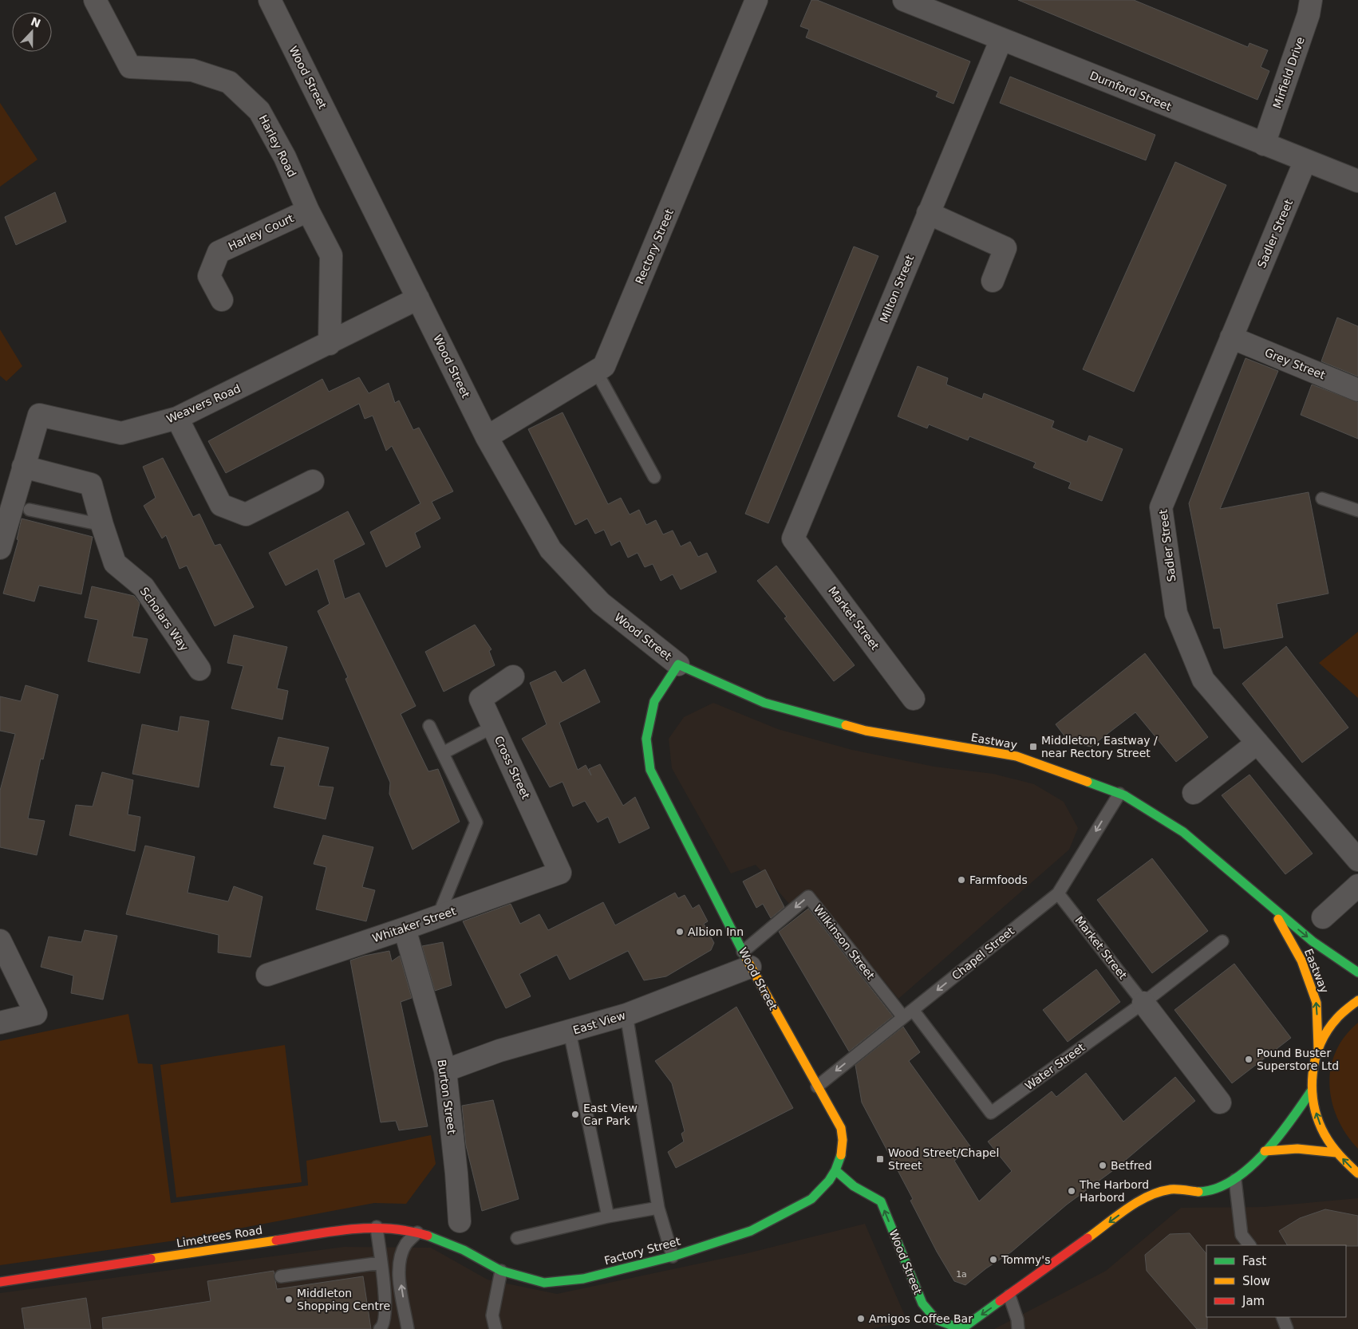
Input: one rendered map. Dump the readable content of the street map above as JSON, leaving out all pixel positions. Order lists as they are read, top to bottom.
{
  "streets": {
    "street": [
      "Mirfield Drive",
      "Wood Street",
      "Durnford Street",
      "Harley Road",
      "Harley Court",
      "Sadler Street",
      "Rectory Street",
      "Milton Street",
      "Grey Street",
      "Weavers Road",
      "Market Street",
      "Scholars Way",
      "Eastway",
      "Cross Street",
      "Whitaker Street",
      "East View",
      "Burton Street",
      "Limetrees Road",
      "Factory Street"
    ],
    "lane": ["Wilkinson Street", "Chapel Street", "Water Street"]
  },
  "crossings": [
    ["Mirfield Drive", "Durnford Street"],
    ["Wood Street", "Rectory Street"],
    ["Wood Street", "Weavers Road"],
    ["Wood Street", "Eastway"],
    ["Wood Street", "Wilkinson Street"],
    ["Wood Street", "Chapel Street"],
    ["Wood Street", "East View"],
    ["Wood Street", "Factory Street"],
    ["Durnford Street", "Sadler Street"],
    ["Durnford Street", "Milton Street"],
    ["Harley Road", "Harley Court"],
    ["Harley Road", "Weavers Road"],
    ["Sadler Street", "Grey Street"],
    ["Milton Street", "Market Street"],
    ["Weavers Road", "Scholars Way"],
    ["Market Street", "Chapel Street"],
    ["Market Street", "Water Street"],
    ["Eastway", "Chapel Street"],
    ["Cross Street", "Whitaker Street"],
    ["Whitaker Street", "Burton Street"],
    ["Wilkinson Street", "Chapel Street"],
    ["Wilkinson Street", "East View"],
    ["Wilkinson Street", "Water Street"],
    ["Chapel Street", "Water Street"],
    ["East View", "Burton Street"],
    ["Limetrees Road", "Factory Street"]
  ],
  "one_way": ["Chapel Street"],
  "places": {
    "transit": ["Middleton, Eastway / near Rectory Street", "Wood Street/Chapel Street"],
    "other": [
      "Farmfoods",
      "Albion Inn",
      "Pound Buster Superstore Ltd",
      "East View Car Park",
      "Betfred",
      "The Harbord Harbord",
      "Tommy's",
      "Middleton Shopping Centre",
      "Amigos Coffee Bar"
    ]
  },
  "house_numbers": ["1a"],
  "legend": ["Fast", "Slow", "Jam"],
  "north": "top"
}
